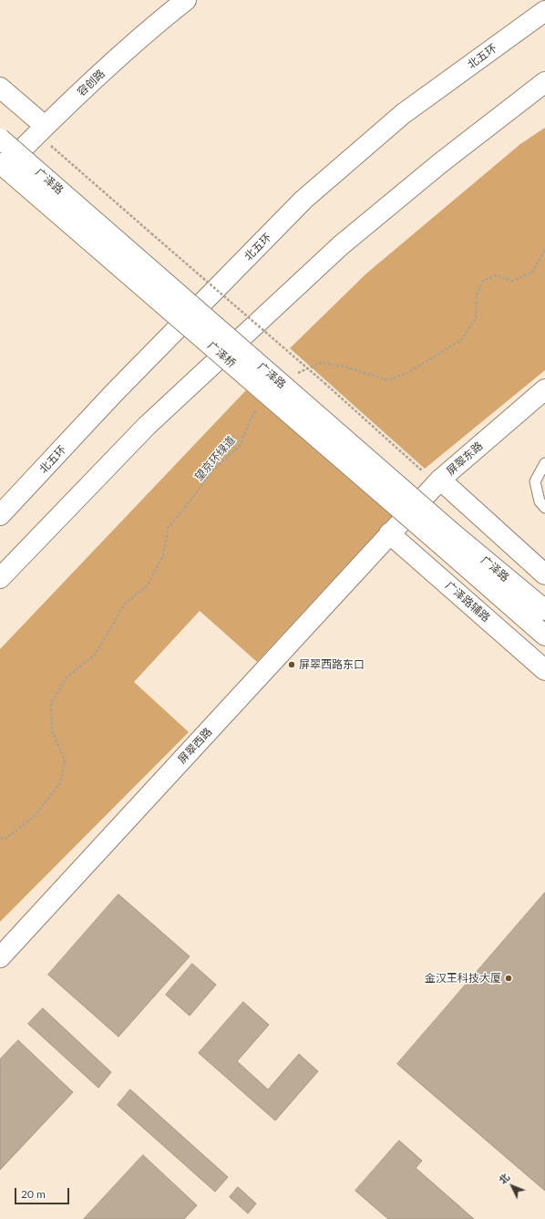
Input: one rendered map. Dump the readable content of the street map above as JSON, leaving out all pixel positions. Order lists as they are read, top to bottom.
{
  "streets": {
    "main road": [
      "北五环",
      "容创路",
      "广泽路",
      "广泽桥",
      "屏翠东路",
      "广泽路辅路",
      "屏翠西路"
    ],
    "path": ["望京环绿道"]
  },
  "crossings": [
    ["广泽路", "广泽桥"],
    ["屏翠东路", "广泽路辅路"],
    ["屏翠东路", "屏翠西路"],
    ["广泽路辅路", "屏翠西路"]
  ],
  "places": ["屏翠西路东口", "金汉王科技大厦"],
  "scale_bar": "20 m",
  "north": "top left"
}
